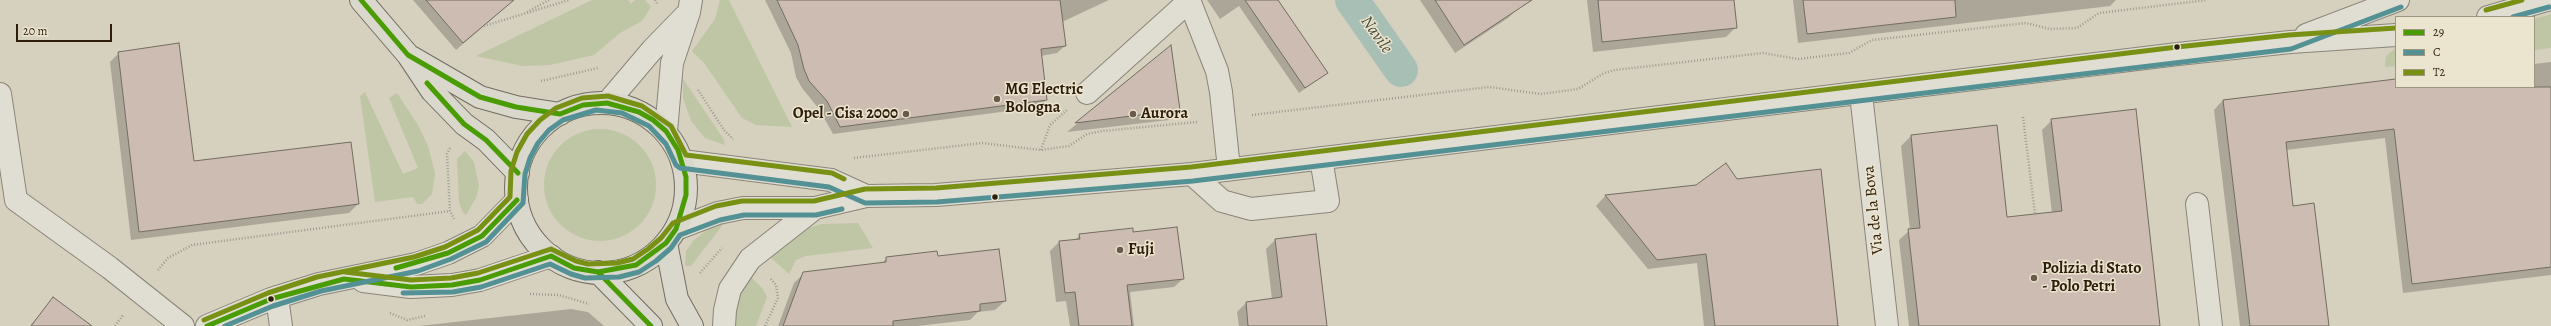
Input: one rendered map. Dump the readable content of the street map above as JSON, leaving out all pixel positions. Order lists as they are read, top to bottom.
{
  "streets": {
    "street": ["Via de la Bova"]
  },
  "water": ["Navile"],
  "places": [
    "MG Electric Bologna",
    "Opel - Cisa 2000",
    "Aurora",
    "Fuji",
    "Polizia di Stato - Polo Petri"
  ],
  "lines": ["transit line 29", "transit line T2", "transit line C"],
  "legend": ["29", "C", "T2"],
  "scale_bar": "20 m"
}
